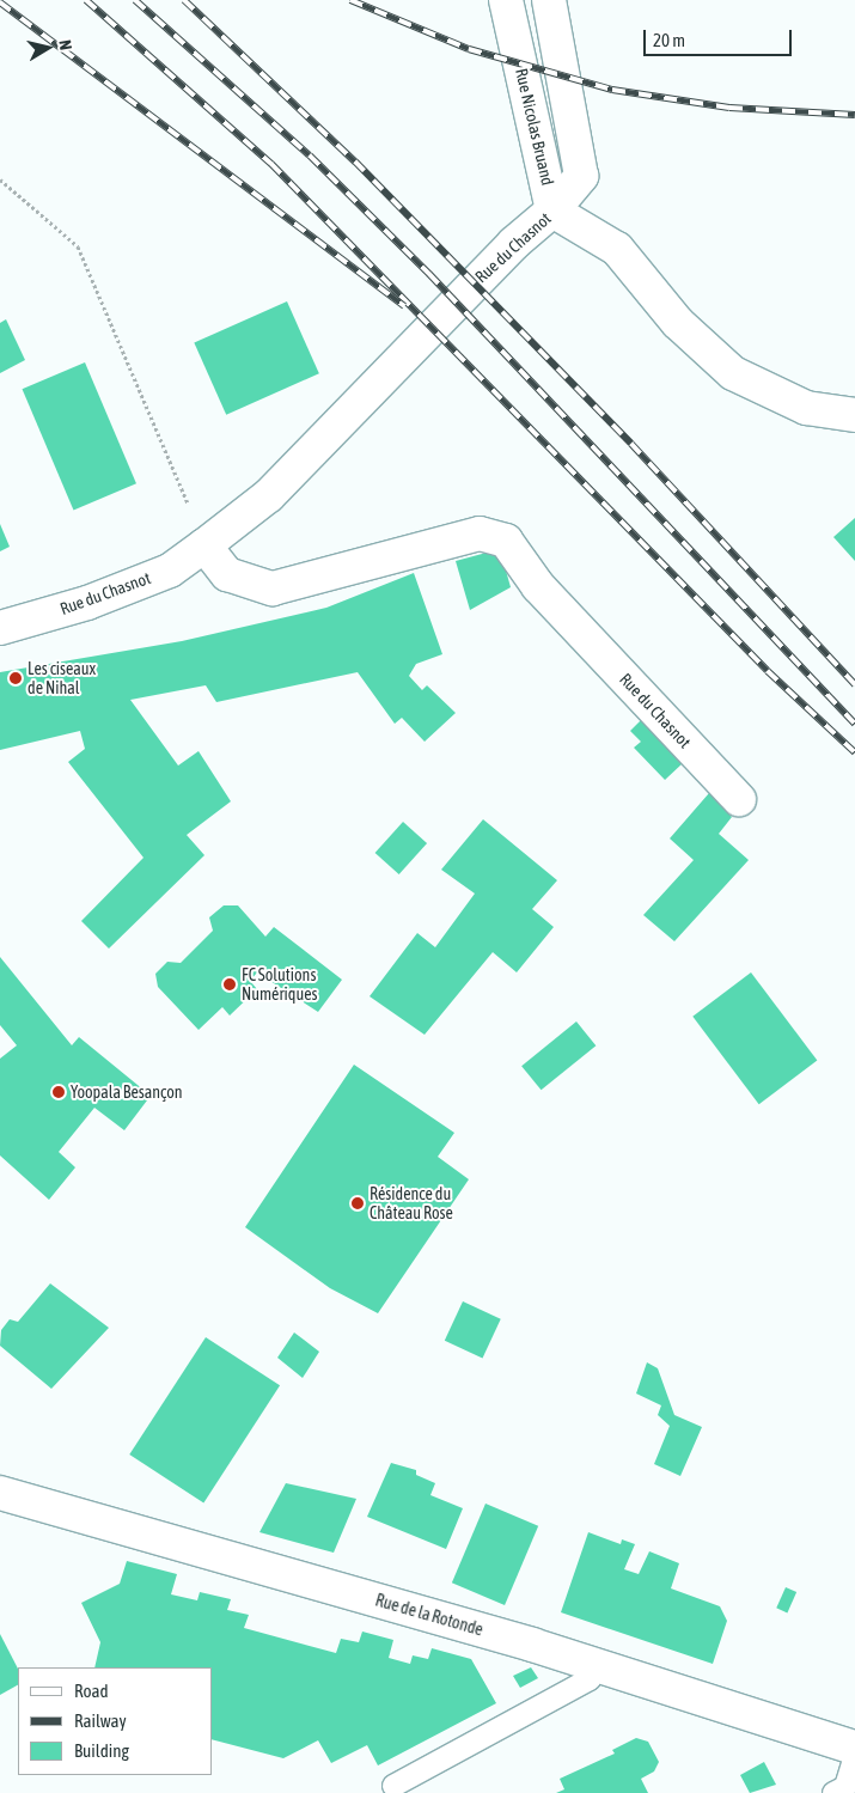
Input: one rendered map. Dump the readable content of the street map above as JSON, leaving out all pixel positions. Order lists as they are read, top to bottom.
{
  "streets": {
    "street": ["Rue Nicolas Bruand", "Rue du Chasnot", "Rue de la Rotonde"]
  },
  "crossings": [
    ["Rue Nicolas Bruand", "Rue du Chasnot"]
  ],
  "places": [
    "Les ciseaux de Nihal",
    "FC Solutions Numériques",
    "Yoopala Besançon",
    "Résidence du Château Rose"
  ],
  "legend": ["Road", "Railway", "Building"],
  "scale_bar": "20 m",
  "north": "right"
}
